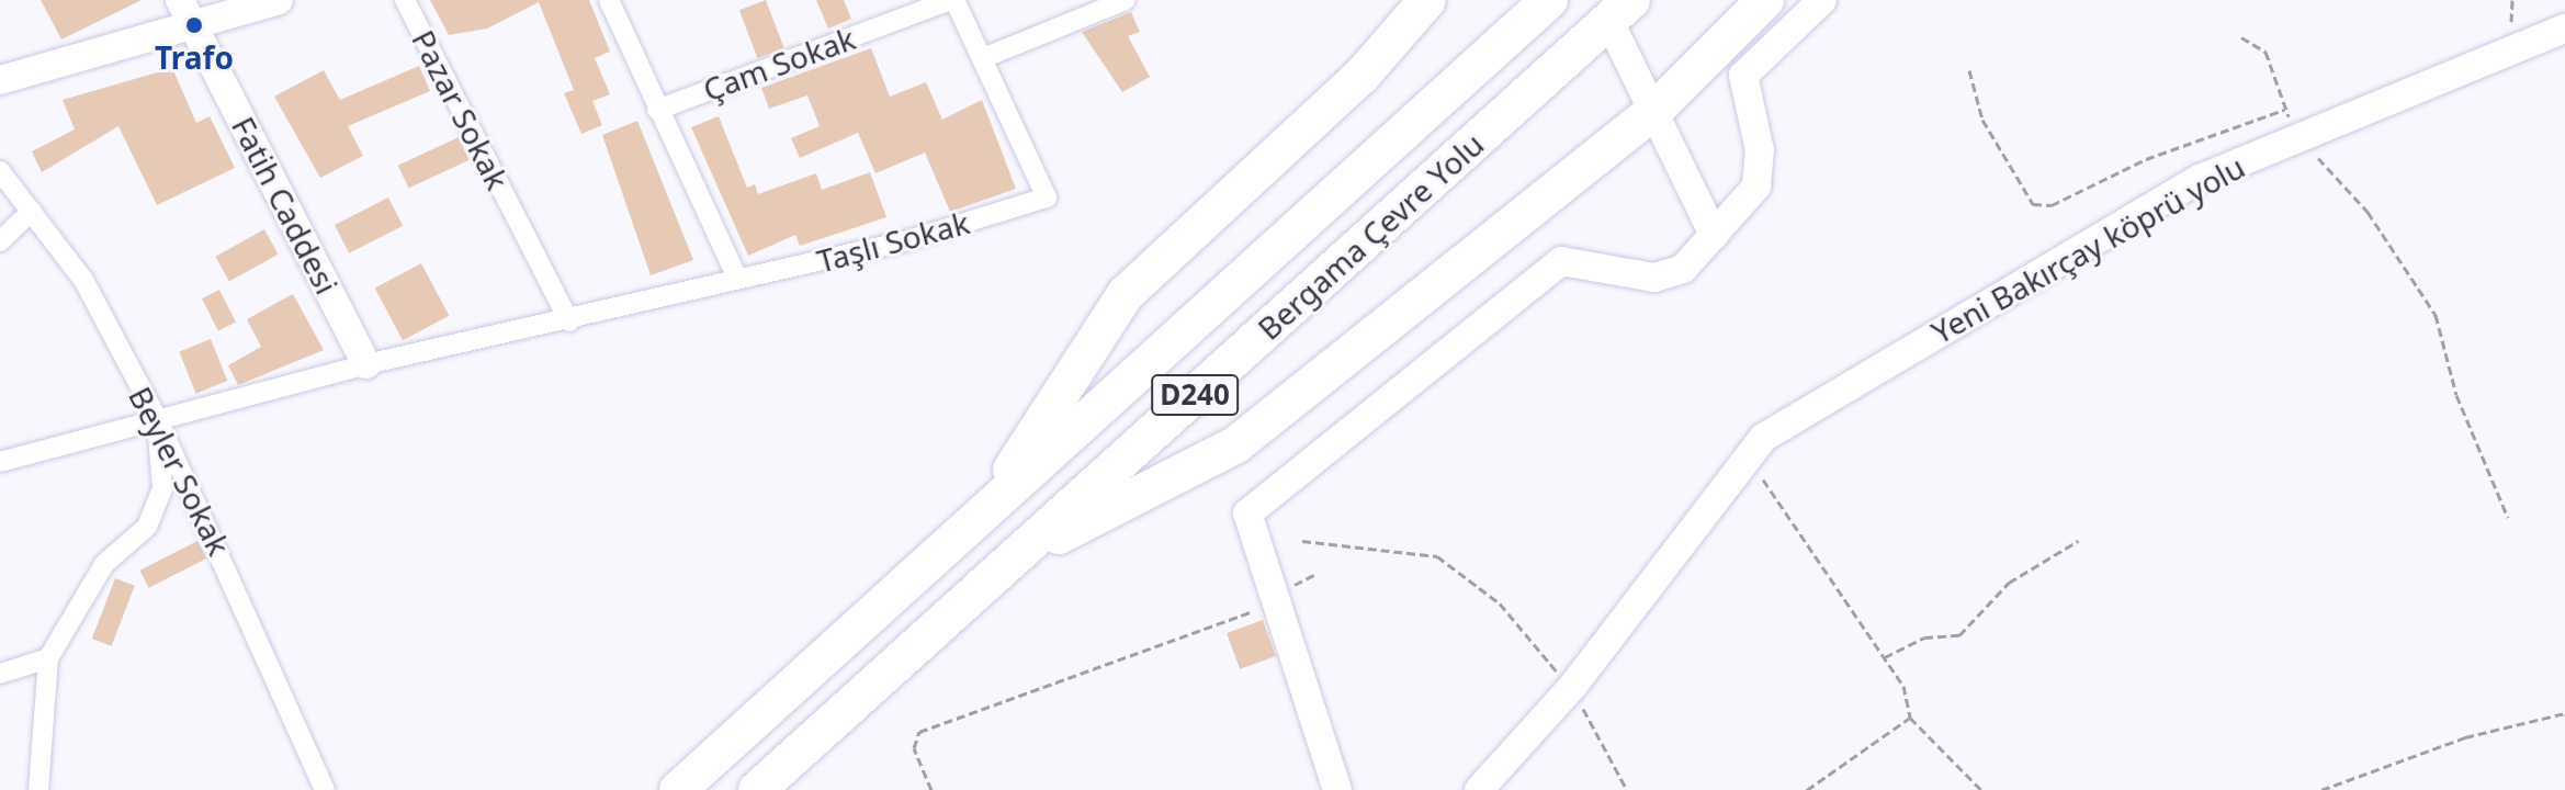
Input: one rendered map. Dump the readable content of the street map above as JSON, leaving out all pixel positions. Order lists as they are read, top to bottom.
{
  "streets": {
    "highway": ["Bergama Çevre Yolu", "D240"],
    "street": [
      "Çam Sokak",
      "Pazar Sokak",
      "Fatih Caddesi",
      "Taşlı Sokak",
      "Yeni Bakırçay köprü yolu",
      "Beyler Sokak"
    ]
  },
  "crossings": [
    ["Pazar Sokak", "Taşlı Sokak"],
    ["Fatih Caddesi", "Taşlı Sokak"],
    ["Taşlı Sokak", "Beyler Sokak"]
  ],
  "places": ["Trafo"]
}
